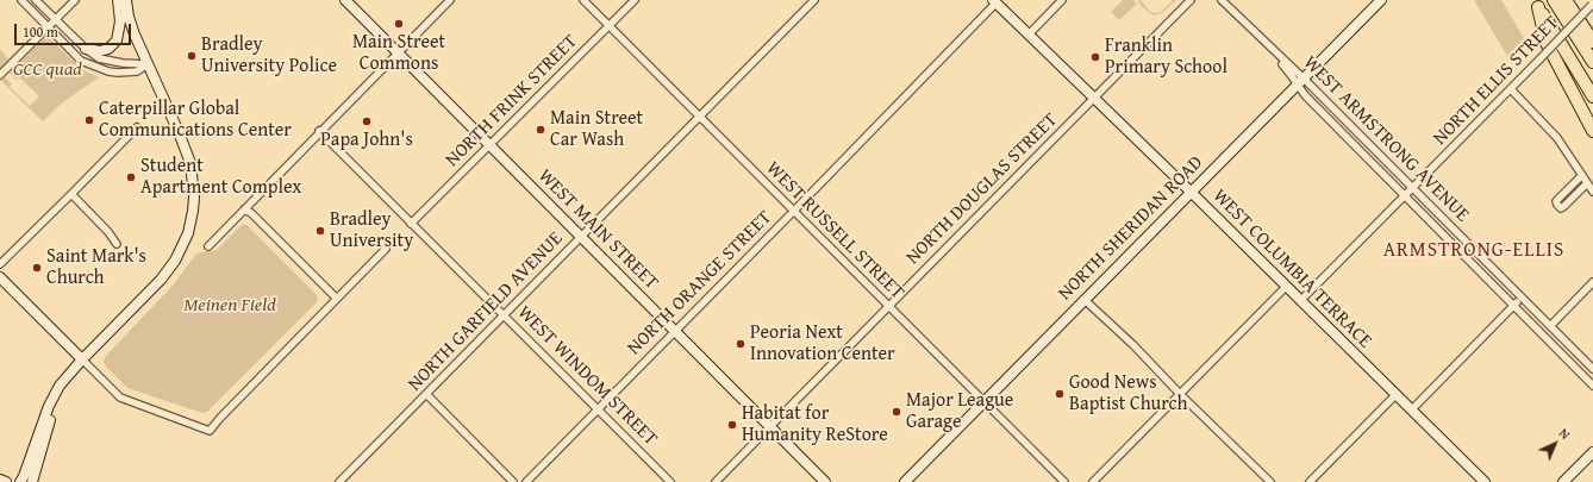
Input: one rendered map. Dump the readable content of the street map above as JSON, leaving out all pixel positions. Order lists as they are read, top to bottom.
{
  "streets": {
    "main road": ["NORTH SHERIDAN ROAD", "WEST MAIN STREET", "WEST COLUMBIA TERRACE"],
    "street": [
      "NORTH ELLIS STREET",
      "NORTH FRINK STREET",
      "WEST ARMSTRONG AVENUE",
      "NORTH DOUGLAS STREET",
      "WEST RUSSELL STREET",
      "NORTH ORANGE STREET",
      "NORTH GARFIELD AVENUE",
      "WEST WINDOM STREET"
    ]
  },
  "crossings": [
    ["NORTH ELLIS STREET", "WEST ARMSTRONG AVENUE"],
    ["NORTH ELLIS STREET", "WEST COLUMBIA TERRACE"],
    ["NORTH FRINK STREET", "WEST MAIN STREET"],
    ["NORTH FRINK STREET", "WEST RUSSELL STREET"],
    ["NORTH FRINK STREET", "WEST WINDOM STREET"],
    ["WEST ARMSTRONG AVENUE", "NORTH SHERIDAN ROAD"],
    ["NORTH DOUGLAS STREET", "WEST MAIN STREET"],
    ["NORTH DOUGLAS STREET", "WEST RUSSELL STREET"],
    ["NORTH DOUGLAS STREET", "WEST COLUMBIA TERRACE"],
    ["NORTH SHERIDAN ROAD", "WEST RUSSELL STREET"],
    ["NORTH SHERIDAN ROAD", "WEST COLUMBIA TERRACE"],
    ["WEST MAIN STREET", "NORTH ORANGE STREET"],
    ["WEST MAIN STREET", "NORTH GARFIELD AVENUE"],
    ["WEST RUSSELL STREET", "NORTH ORANGE STREET"],
    ["WEST RUSSELL STREET", "NORTH GARFIELD AVENUE"],
    ["WEST COLUMBIA TERRACE", "NORTH ORANGE STREET"],
    ["NORTH ORANGE STREET", "WEST WINDOM STREET"],
    ["NORTH GARFIELD AVENUE", "WEST WINDOM STREET"]
  ],
  "districts": ["ARMSTRONG-ELLIS"],
  "parks": ["GCC quad", "Meinen Field"],
  "places": [
    "Main Street Commons",
    "Bradley University Police",
    "Franklin Primary School",
    "Caterpillar Global Communications Center",
    "Papa John's",
    "Main Street Car Wash",
    "Student Apartment Complex",
    "Bradley University",
    "Saint Mark's Church",
    "Peoria Next Innovation Center",
    "Good News Baptist Church",
    "Major League Garage",
    "Habitat for Humanity ReStore"
  ],
  "scale_bar": "100 m",
  "north": "top right"
}
